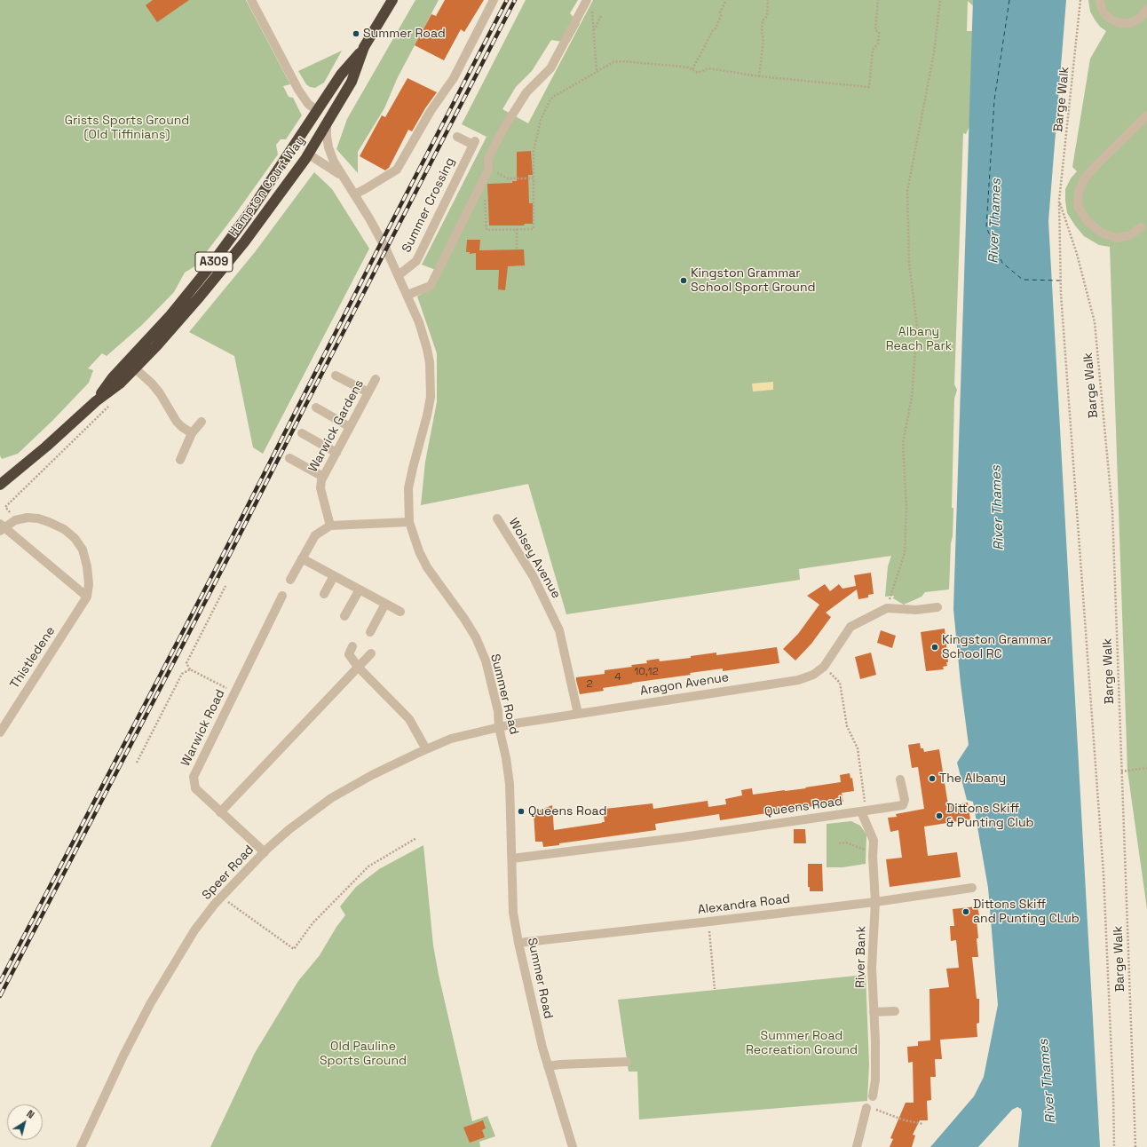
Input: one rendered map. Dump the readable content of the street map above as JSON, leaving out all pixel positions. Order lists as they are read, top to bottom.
{
  "streets": {
    "highway": ["Hampton Court Way", "A309"],
    "street": [
      "Summer Crossing",
      "Warwick Gardens",
      "Wolsey Avenue",
      "Thistledene",
      "Aragon Avenue",
      "Summer Road",
      "Warwick Road",
      "Queens Road",
      "Speer Road",
      "Alexandra Road",
      "River Bank"
    ],
    "path": ["Barge Walk"]
  },
  "crossings": [
    ["Hampton Court Way", "Summer Road"],
    ["Summer Crossing", "Summer Road"],
    ["Wolsey Avenue", "Aragon Avenue"],
    ["Aragon Avenue", "Summer Road"],
    ["Aragon Avenue", "Speer Road"],
    ["Summer Road", "Queens Road"],
    ["Summer Road", "Speer Road"],
    ["Summer Road", "Alexandra Road"],
    ["Warwick Road", "Speer Road"],
    ["Queens Road", "River Bank"],
    ["Alexandra Road", "River Bank"]
  ],
  "water": ["River Thames"],
  "parks": [
    "Grists Sports Ground (Old Tiffinians)",
    "Albany Reach Park",
    "Summer Road Recreation Ground",
    "Old Pauline Sports Ground"
  ],
  "places": [
    "Summer Road",
    "Kingston Grammar School Sport Ground",
    "Kingston Grammar School RC",
    "The Albany",
    "Queens Road",
    "Dittons Skiff & Punting Club",
    "Dittons Skiff and Punting CLub"
  ],
  "house_numbers": ["10,12", "4", "2"],
  "north": "top right"
}
